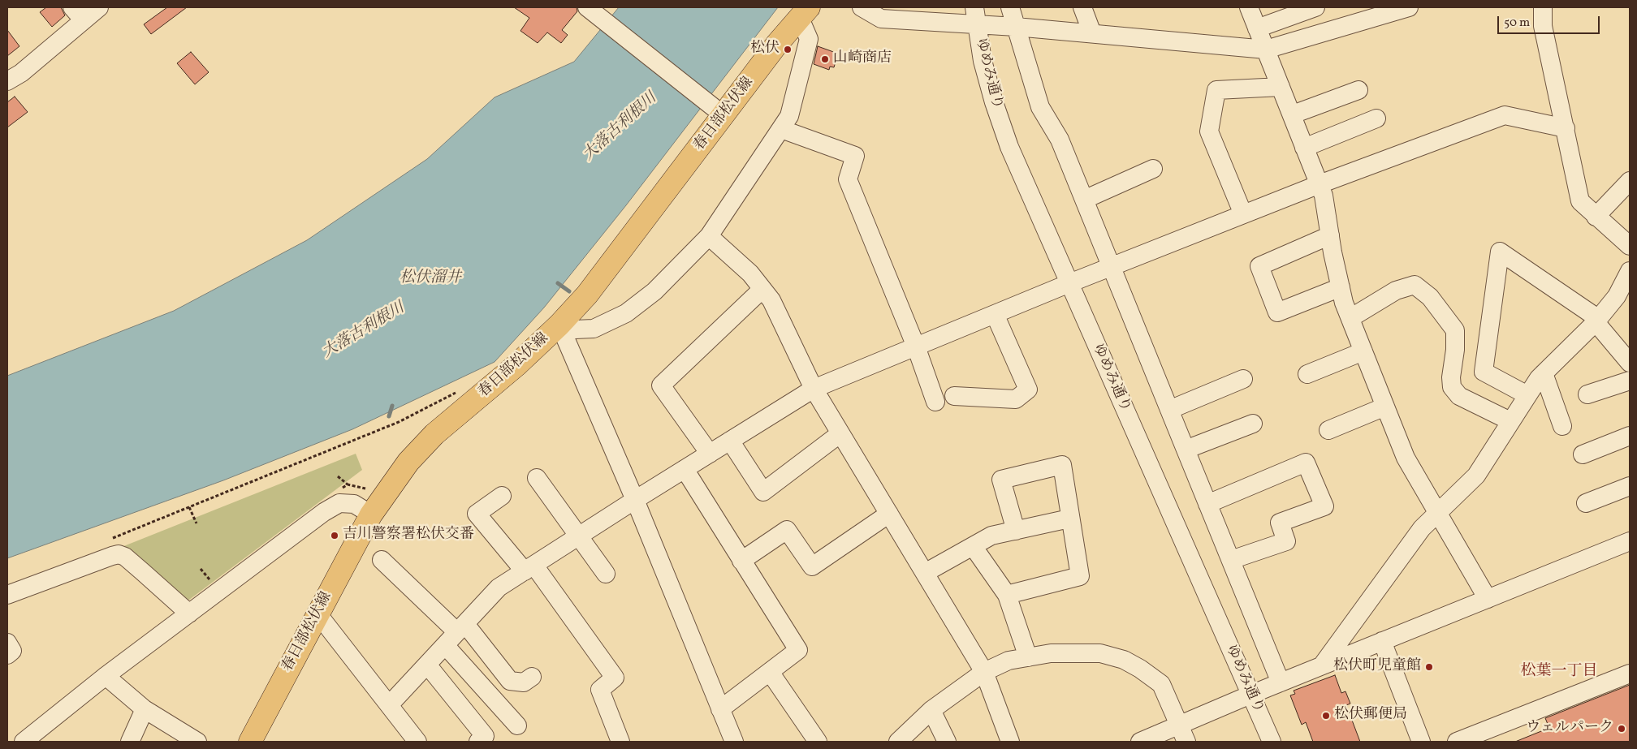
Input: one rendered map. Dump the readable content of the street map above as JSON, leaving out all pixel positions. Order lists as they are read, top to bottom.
{
  "streets": {
    "main road": ["春日部松伏線"],
    "street": ["ゆめみ通り"]
  },
  "districts": ["松葉一丁目"],
  "water": ["大落古利根川", "松伏溜井"],
  "places": [
    "松伏",
    "山崎商店",
    "吉川警察署松伏交番",
    "松伏町児童館",
    "松伏郵便局",
    "ウェルパーク"
  ],
  "scale_bar": "50 m"
}
